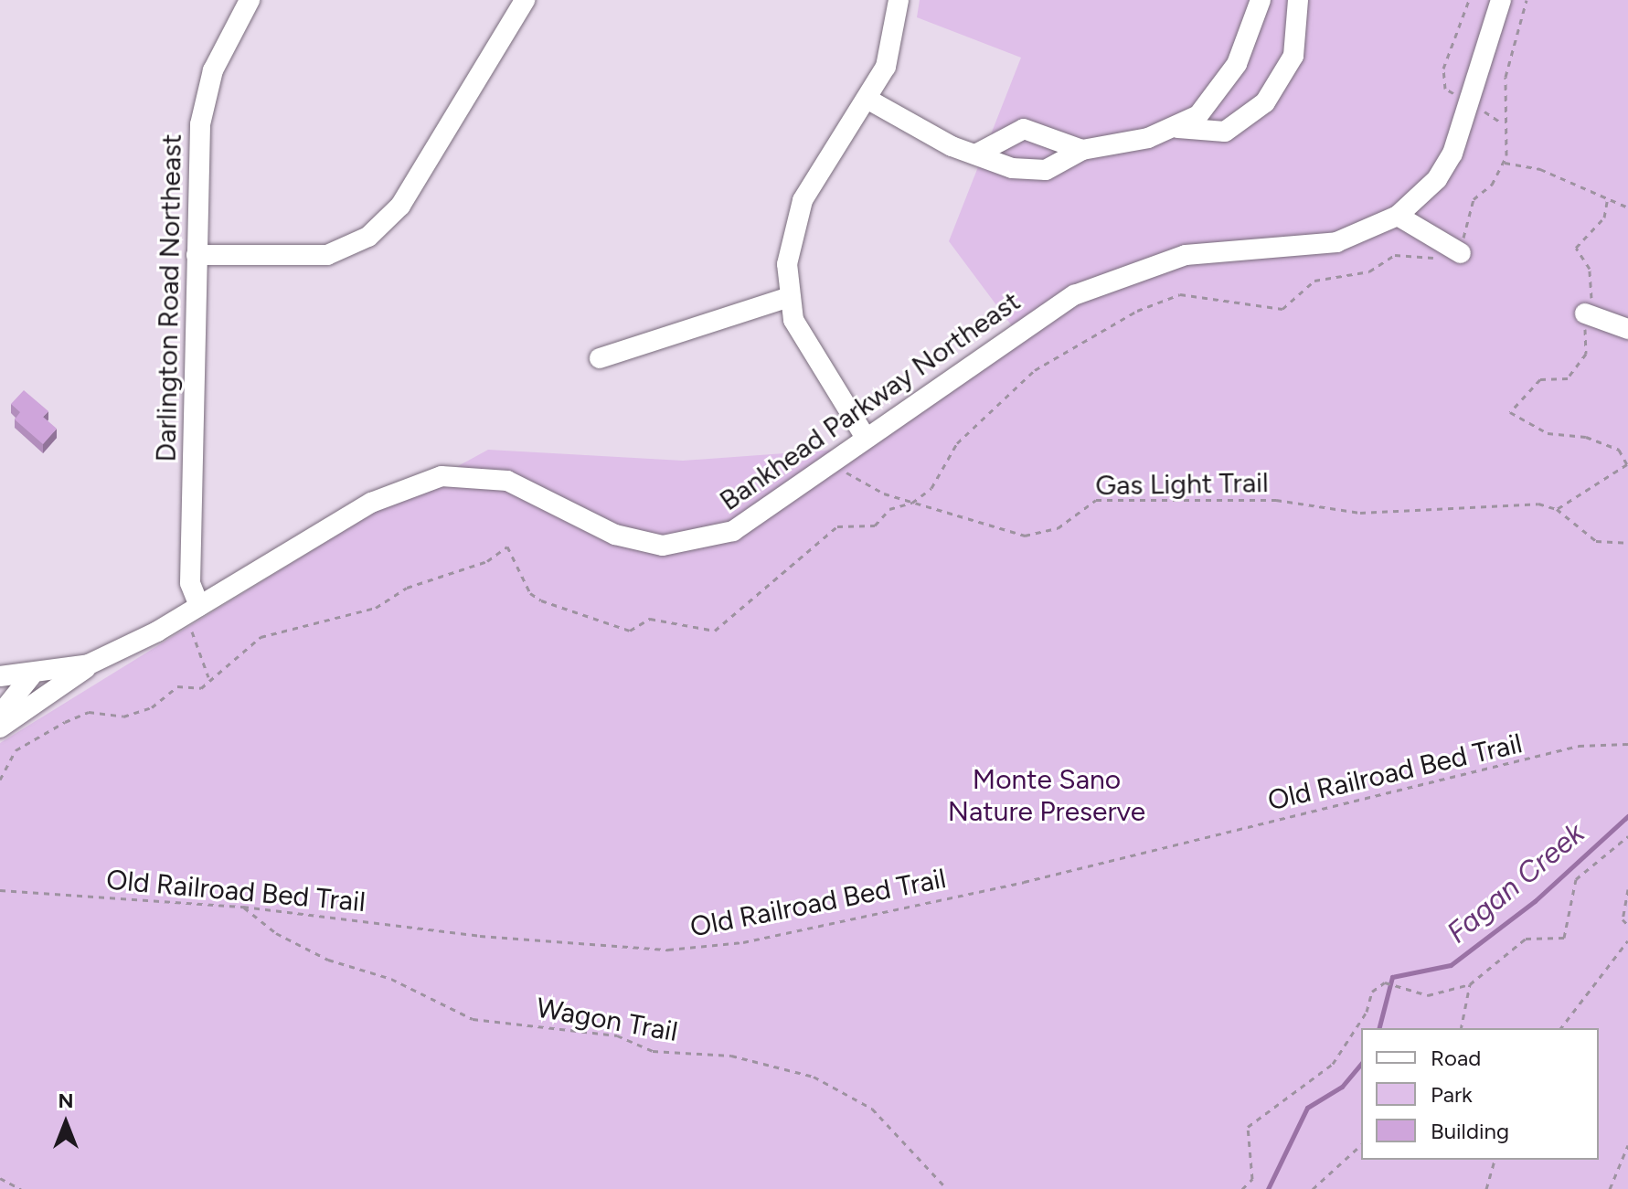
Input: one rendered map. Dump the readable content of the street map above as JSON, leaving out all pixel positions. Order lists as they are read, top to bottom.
{
  "streets": {
    "street": ["Darlington Road Northeast", "Bankhead Parkway Northeast"],
    "path": ["Gas Light Trail", "Old Railroad Bed Trail", "Wagon Trail"]
  },
  "crossings": [
    ["Darlington Road Northeast", "Bankhead Parkway Northeast"],
    ["Bankhead Parkway Northeast", "Gas Light Trail"],
    ["Old Railroad Bed Trail", "Wagon Trail"]
  ],
  "water": ["Fagan Creek"],
  "parks": ["Monte Sano Nature Preserve"],
  "legend": ["Road", "Park", "Building"],
  "north": "top"
}
